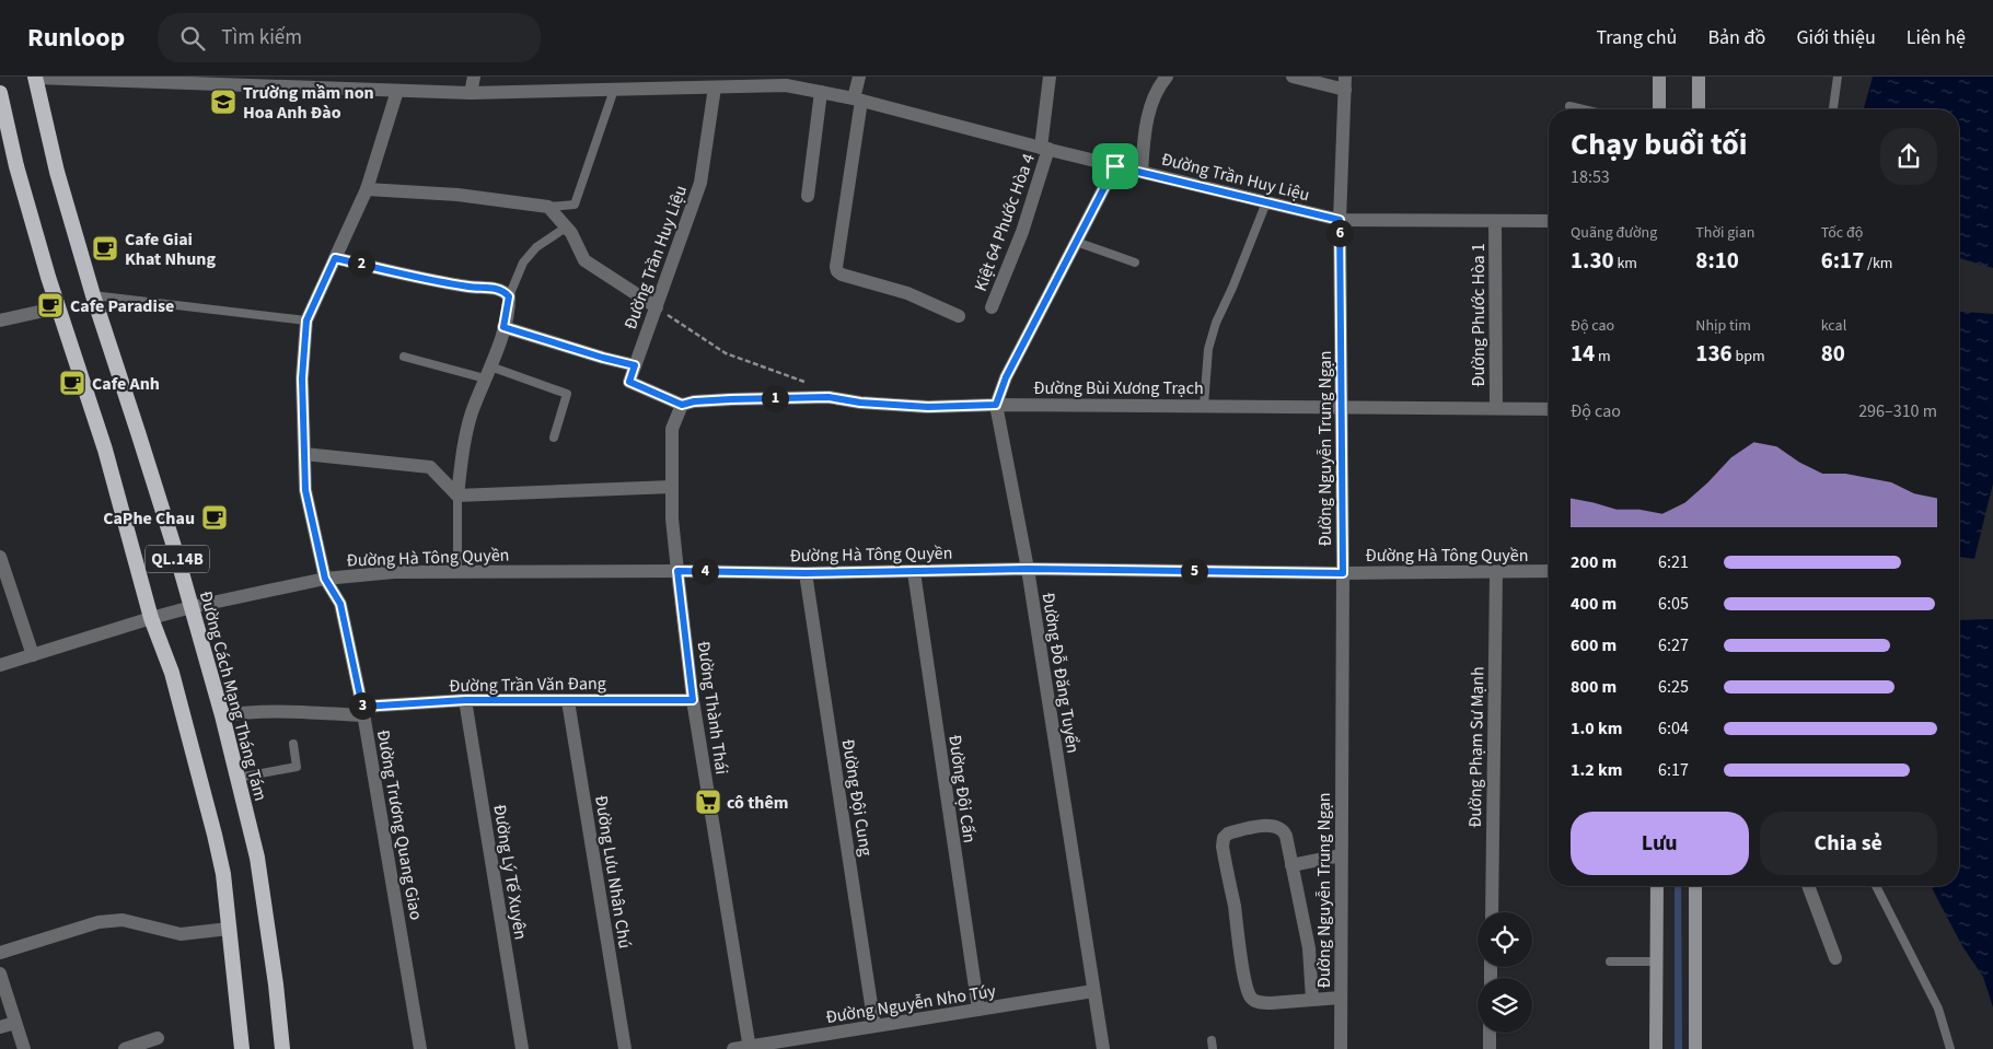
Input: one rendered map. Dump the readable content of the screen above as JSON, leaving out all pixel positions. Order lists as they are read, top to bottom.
{
  "streets": {
    "highway": ["QL.14B", "Đường Cách Mạng Tháng Tám"],
    "street": [
      "Đường Trần Huy Liệu",
      "Kiệt 64 Phước Hòa 4",
      "Đường Phước Hòa 1",
      "Đường Bùi Xương Trạch",
      "Đường Nguyễn Trung Ngạn",
      "Đường Hà Tông Quyền",
      "Đường Đỗ Đăng Tuyển",
      "Đường Trần Văn Đang",
      "Đường Thành Thái",
      "Đường Phạm Sư Mạnh",
      "Đường Đội Cấn",
      "Đường Đội Cung",
      "Đường Trương Quang Giao",
      "Đường Lý Tế Xuyên",
      "Đường Lưu Nhân Chú",
      "Đường Nguyễn Nho Túy"
    ]
  },
  "crossings": [
    ["Đường Trần Huy Liệu", "Kiệt 64 Phước Hòa 4"],
    ["Đường Trần Huy Liệu", "Đường Phước Hòa 1"],
    ["Đường Trần Huy Liệu", "Đường Nguyễn Trung Ngạn"],
    ["Đường Trần Huy Liệu", "Đường Cách Mạng Tháng Tám"],
    ["Đường Phước Hòa 1", "Đường Bùi Xương Trạch"],
    ["Đường Bùi Xương Trạch", "Đường Nguyễn Trung Ngạn"],
    ["Đường Bùi Xương Trạch", "Đường Đỗ Đăng Tuyển"],
    ["Đường Bùi Xương Trạch", "Đường Thành Thái"],
    ["Đường Nguyễn Trung Ngạn", "Đường Hà Tông Quyền"],
    ["Đường Hà Tông Quyền", "QL.14B"],
    ["Đường Hà Tông Quyền", "Đường Đỗ Đăng Tuyển"],
    ["Đường Hà Tông Quyền", "Đường Cách Mạng Tháng Tám"],
    ["Đường Hà Tông Quyền", "Đường Thành Thái"],
    ["Đường Hà Tông Quyền", "Đường Phạm Sư Mạnh"],
    ["Đường Hà Tông Quyền", "Đường Đội Cấn"],
    ["Đường Hà Tông Quyền", "Đường Đội Cung"],
    ["Đường Hà Tông Quyền", "Đường Trương Quang Giao"],
    ["Đường Đỗ Đăng Tuyển", "Đường Nguyễn Nho Túy"],
    ["Đường Trần Văn Đang", "Đường Cách Mạng Tháng Tám"],
    ["Đường Trần Văn Đang", "Đường Thành Thái"],
    ["Đường Trần Văn Đang", "Đường Trương Quang Giao"],
    ["Đường Trần Văn Đang", "Đường Lý Tế Xuyên"],
    ["Đường Trần Văn Đang", "Đường Lưu Nhân Chú"],
    ["Đường Thành Thái", "Đường Nguyễn Nho Túy"],
    ["Đường Đội Cấn", "Đường Nguyễn Nho Túy"],
    ["Đường Đội Cung", "Đường Nguyễn Nho Túy"]
  ],
  "places": {
    "school or university": ["Trường mầm non Hoa Anh Đào"],
    "cafe": [
      "Cafe Giai Khat Nhung",
      "Cafe Paradise",
      "Cafe Anh",
      "CaPhe Chau"
    ],
    "supermarket": ["cô thêm"]
  },
  "page": {
    "header": "Runloop",
    "search": "Tìm kiếm",
    "nav": [
      "Trang chủ",
      "Bản đồ",
      "Giới thiệu",
      "Liên hệ"
    ],
    "heading": ["Chạy buổi tối", "18:53"],
    "stats": [
      ["Quãng đường", "1.30 km"],
      ["Thời gian", "8:10"],
      ["Tốc độ", "6:17 /km"],
      ["Độ cao", "14 m"],
      ["Nhịp tim", "136 bpm"],
      ["kcal", "80"]
    ],
    "pins": [
      "6",
      "2",
      "1",
      "4",
      "5",
      "3"
    ],
    "chart": ["Độ cao", "296–310 m"],
    "list": [
      {
        "name": "200 m",
        "note": "6:21"
      },
      {
        "name": "400 m",
        "note": "6:05"
      },
      {
        "name": "600 m",
        "note": "6:27"
      },
      {
        "name": "800 m",
        "note": "6:25"
      },
      {
        "name": "1.0 km",
        "note": "6:04"
      },
      {
        "name": "1.2 km",
        "note": "6:17"
      }
    ],
    "buttons": ["Lưu", "Chia sẻ"]
  }
}
